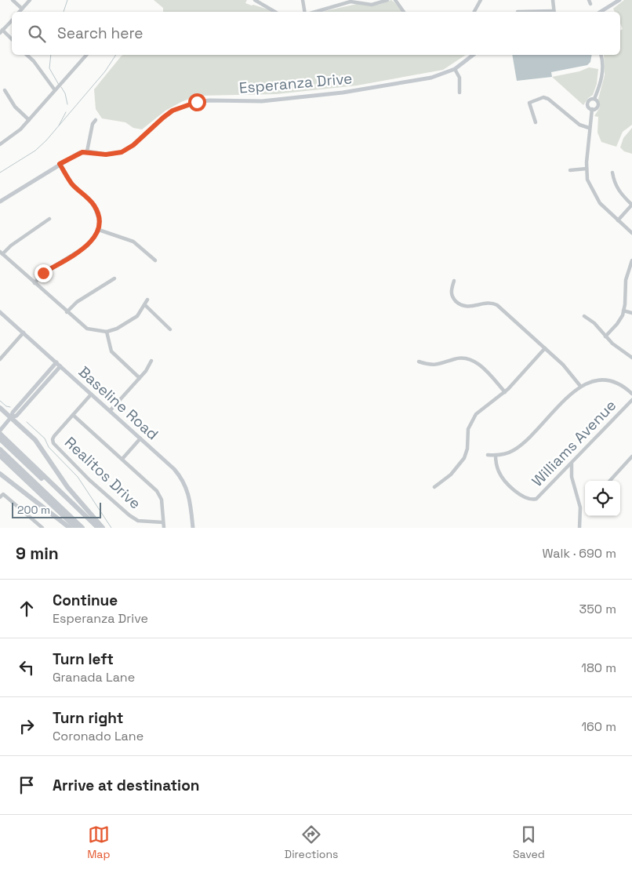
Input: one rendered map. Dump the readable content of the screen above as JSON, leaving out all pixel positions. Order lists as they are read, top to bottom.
{
  "streets": {
    "main road": ["Esperanza Drive", "Baseline Road"],
    "street": ["Williams Avenue", "Realitos Drive"]
  },
  "scale_bar": "200 m",
  "page": {
    "search": "Search here",
    "scale": "200 m",
    "heading": ["9 min", "Walk · 690 m"],
    "list": [
      ["Continue", "Esperanza Drive", "350 m"],
      ["Turn left", "Granada Lane", "180 m"],
      ["Turn right", "Coronado Lane", "160 m"],
      "Arrive at destination"
    ],
    "nav": ["Map", "Directions", "Saved"]
  }
}
